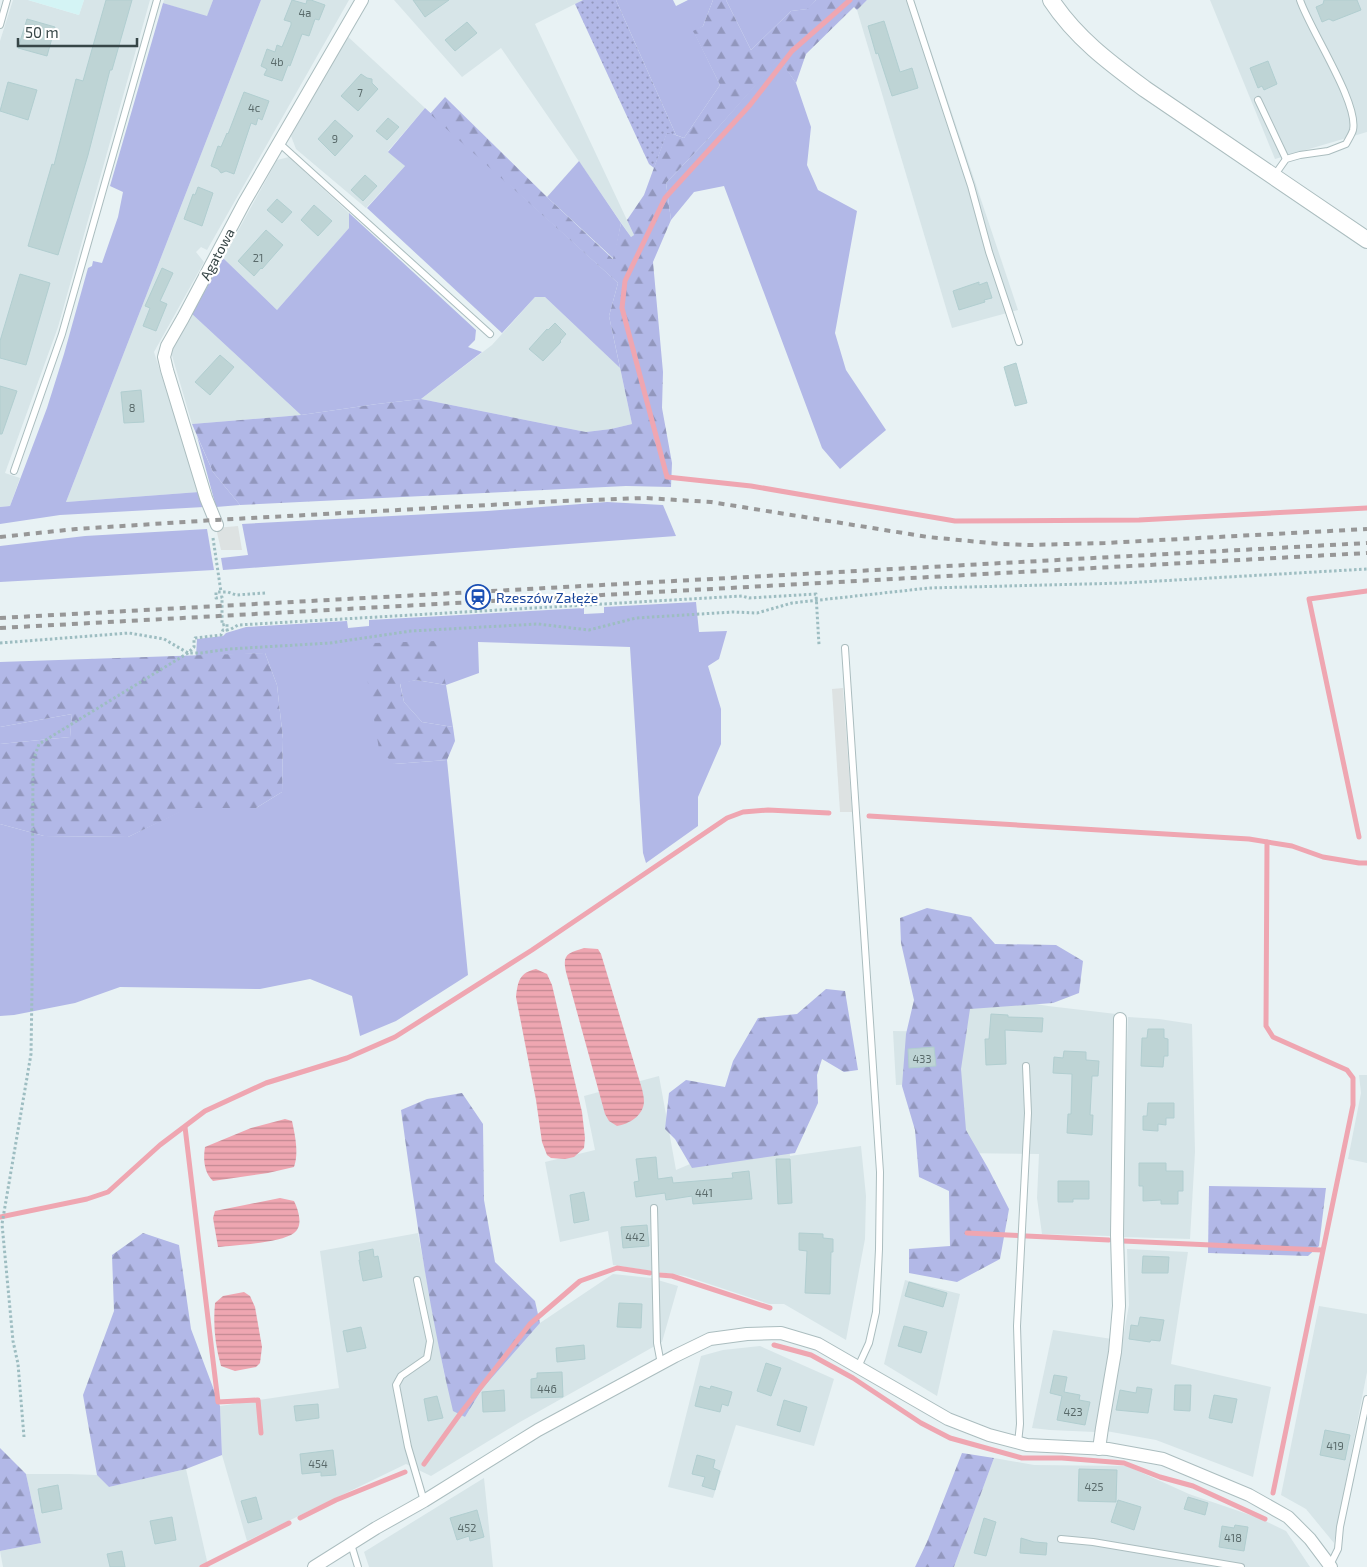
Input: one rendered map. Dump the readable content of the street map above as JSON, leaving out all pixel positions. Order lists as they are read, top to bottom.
{
  "streets": {
    "street": ["Agatowa"]
  },
  "places": {
    "station": ["Rzeszów Załęże"]
  },
  "house_numbers": [
    "4a",
    "4b",
    "7",
    "4c",
    "9",
    "21",
    "8",
    "433",
    "441",
    "442",
    "446",
    "423",
    "419",
    "454",
    "425",
    "452",
    "418"
  ],
  "scale_bar": "50 m"
}
